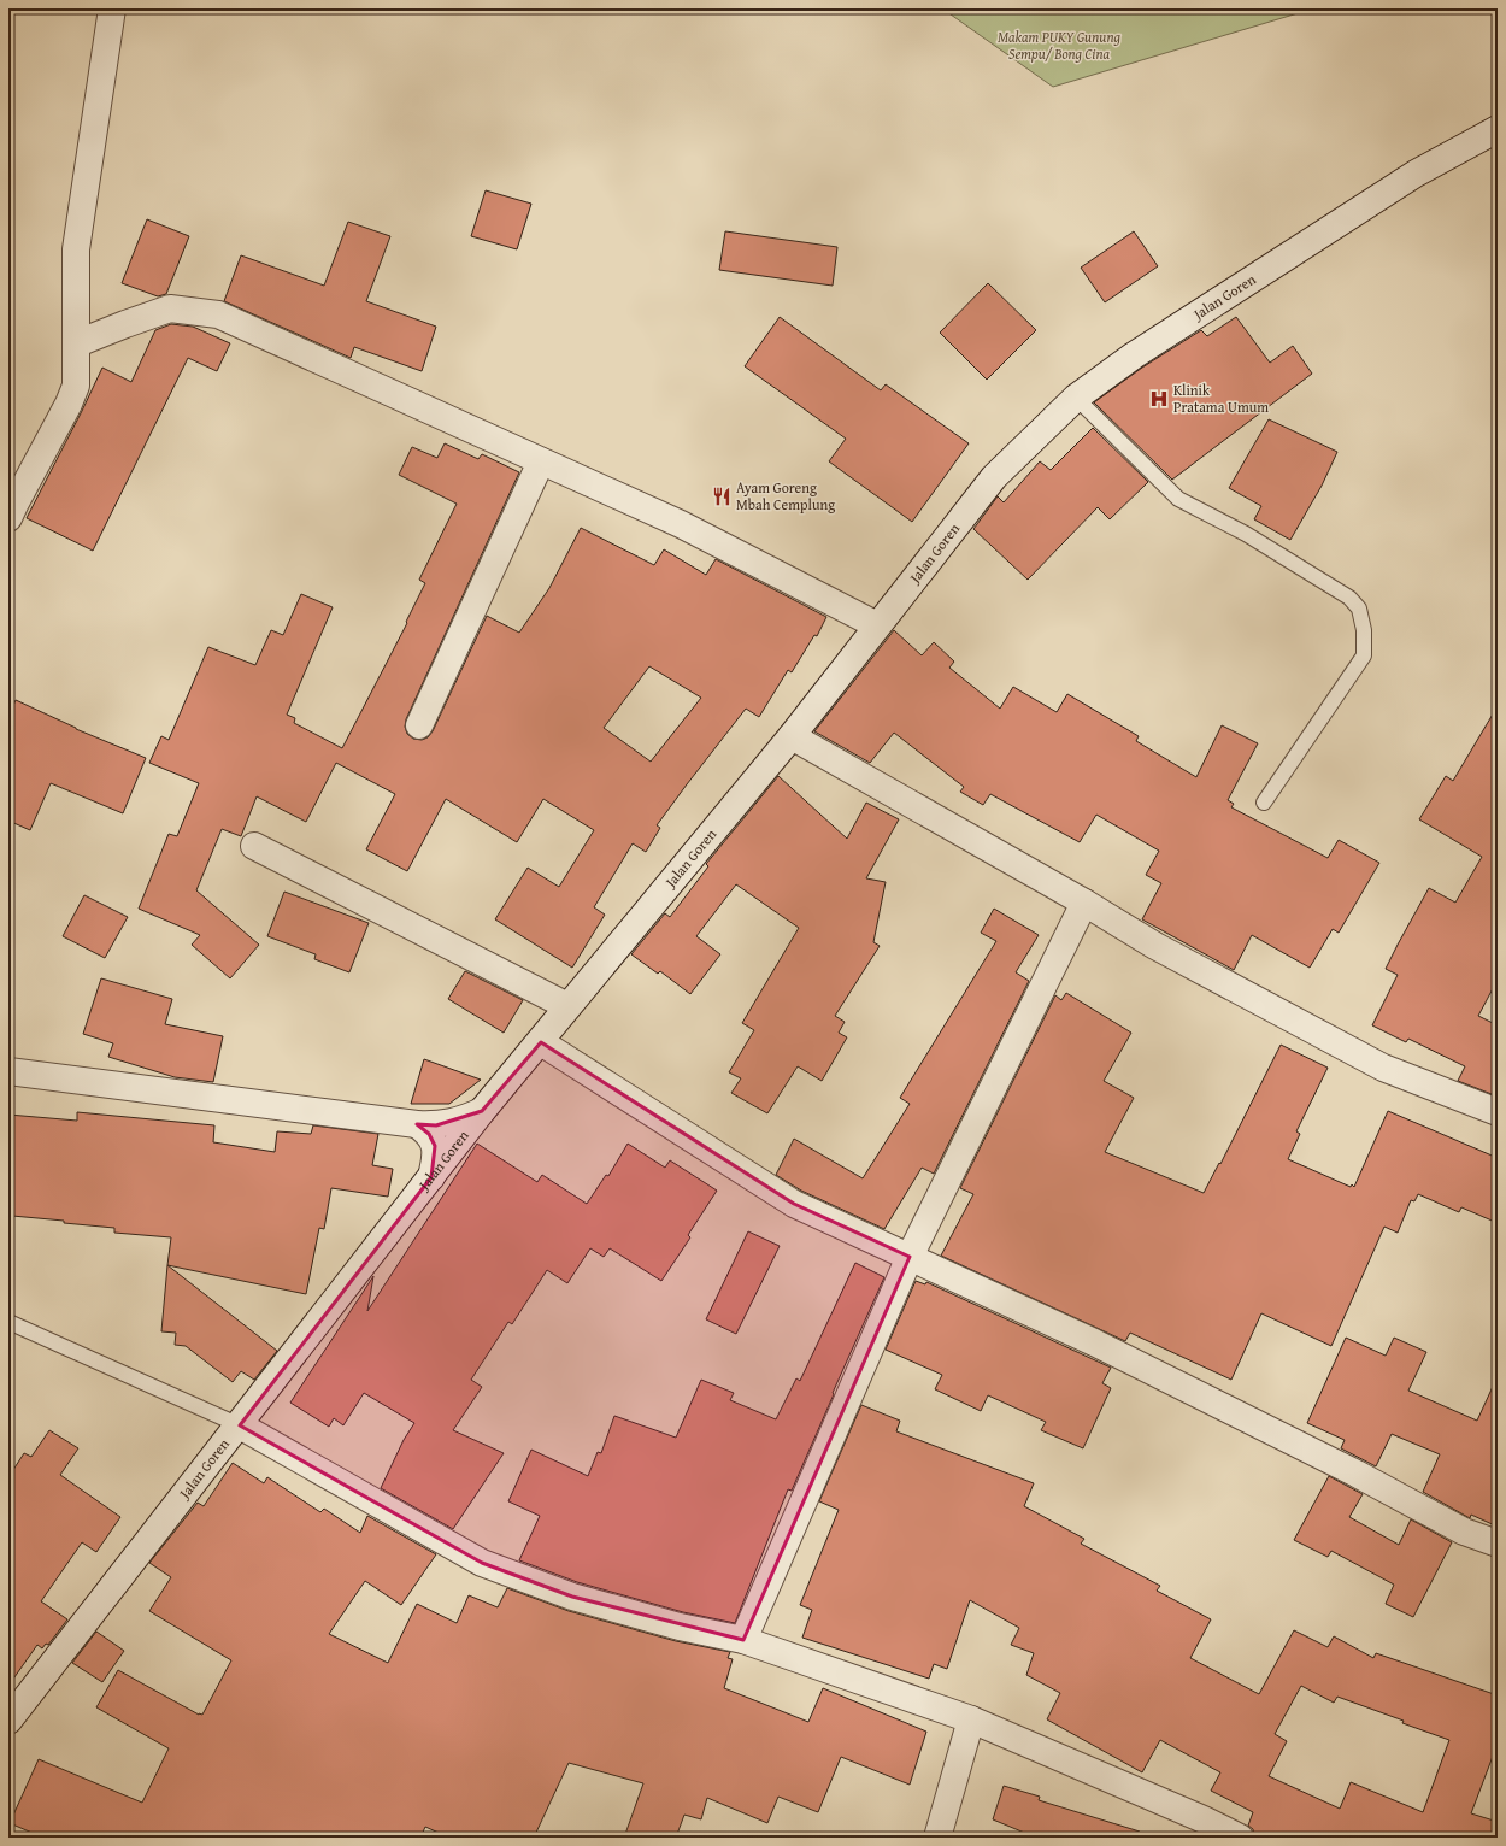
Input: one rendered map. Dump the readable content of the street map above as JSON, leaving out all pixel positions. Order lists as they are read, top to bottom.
{
  "streets": {
    "street": ["Jalan Goren"]
  },
  "parks": ["Makam PUKY Gunung Sempu/ Bong Cina"],
  "places": {
    "hospital": ["Klinik Pratama Umum"],
    "restaurant": ["Ayam Goreng Mbah Cemplung"]
  }
}
